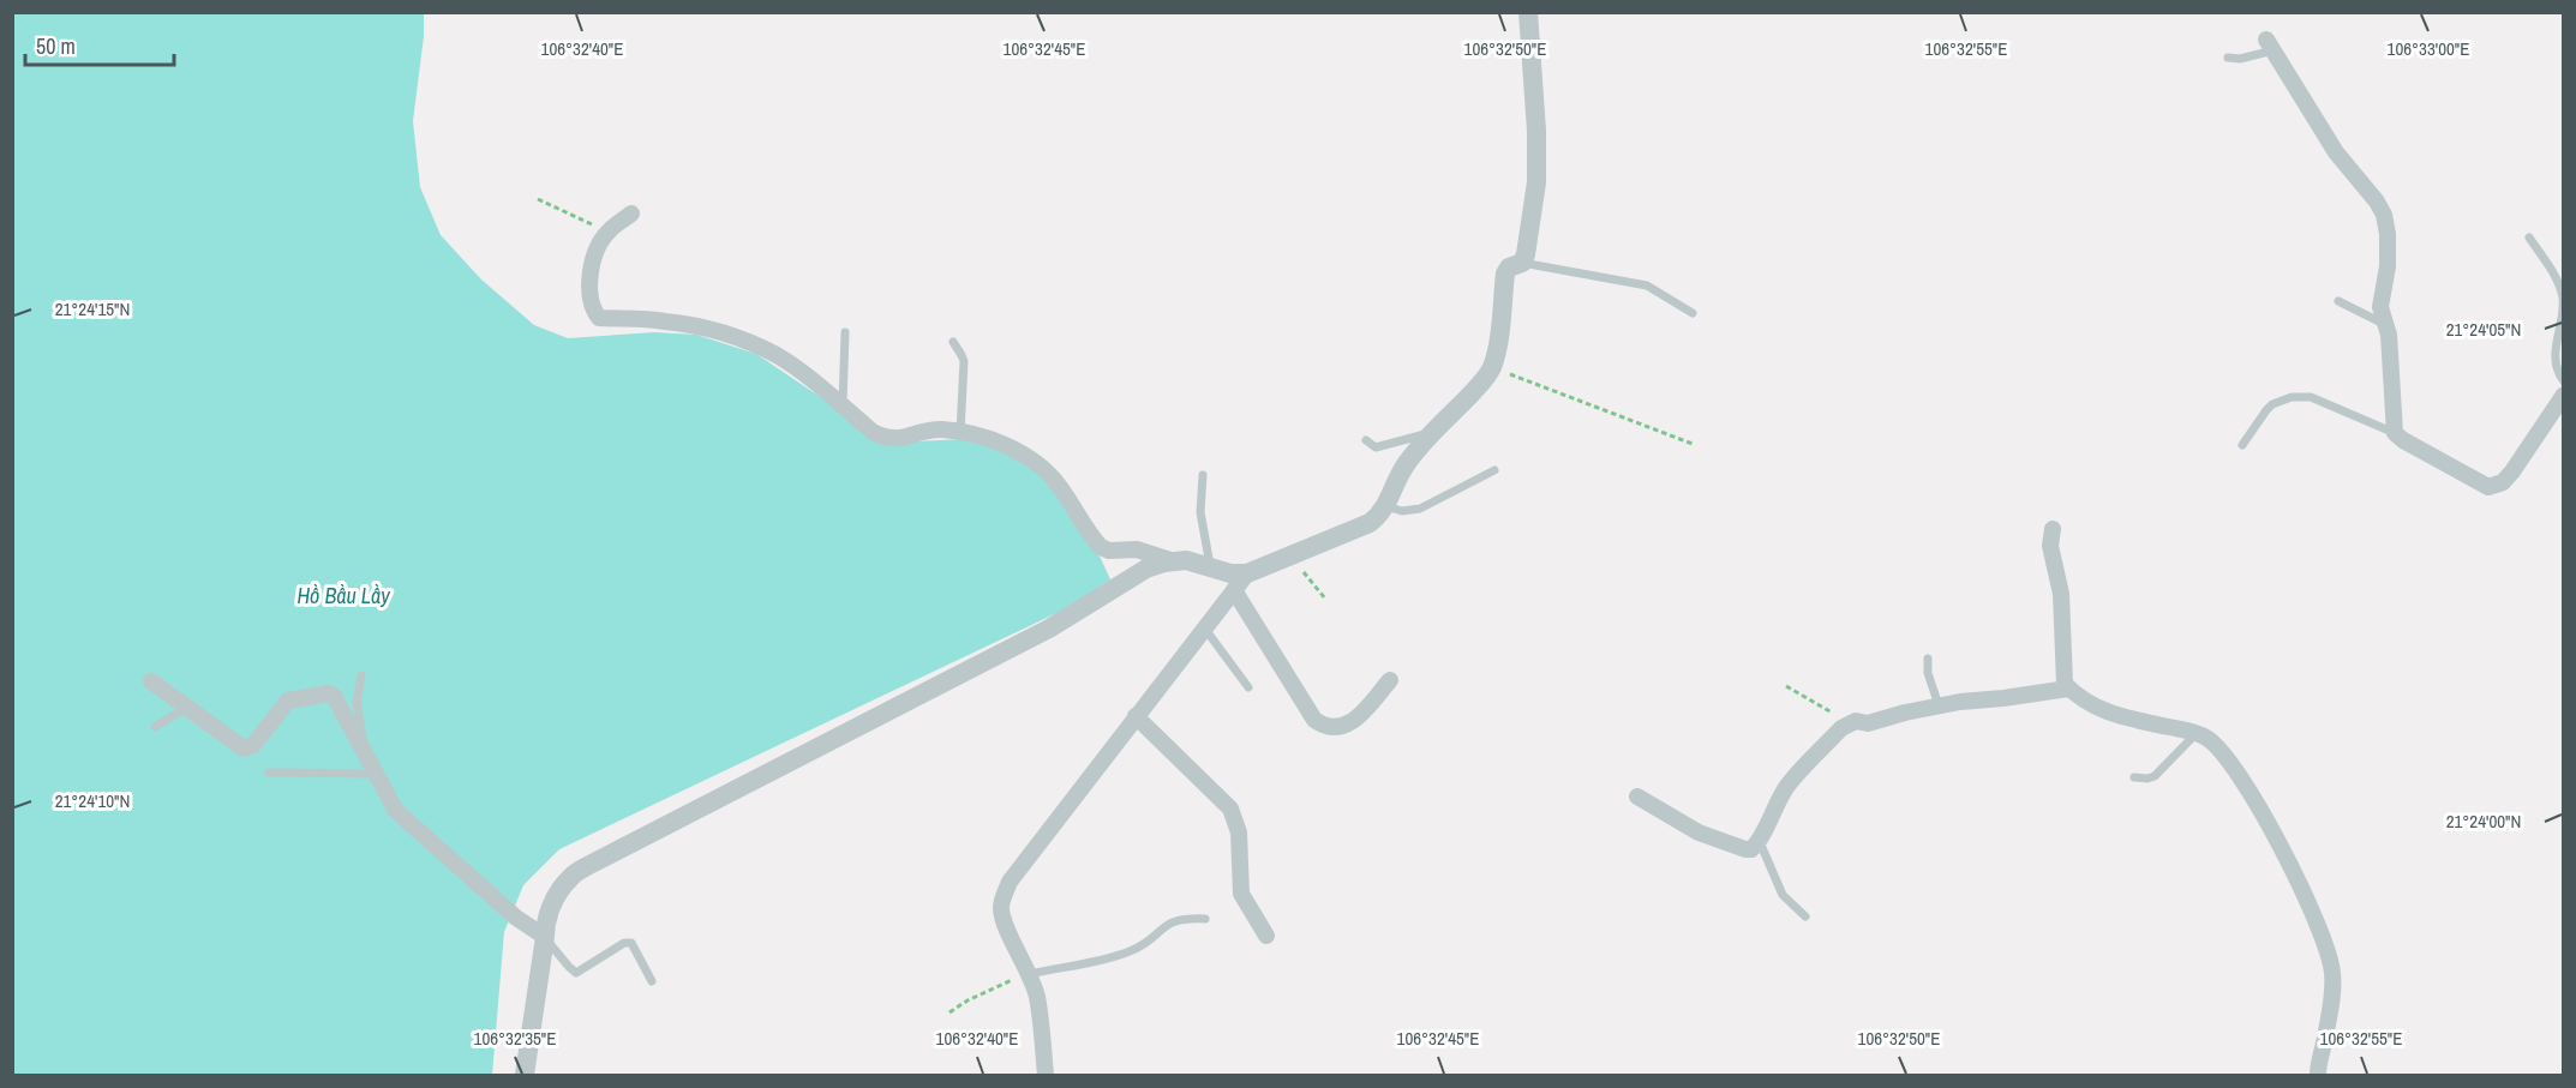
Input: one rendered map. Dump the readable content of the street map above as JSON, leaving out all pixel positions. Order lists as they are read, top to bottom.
{
  "water": ["Hồ Bầu Lầy"],
  "scale_bar": "50 m",
  "coordinates": [
    "106°32'40\"E",
    "106°32'45\"E",
    "106°32'50\"E",
    "106°32'55\"E",
    "106°33'00\"E",
    "21°24'15\"N",
    "21°24'05\"N",
    "21°24'10\"N",
    "21°24'00\"N",
    "106°32'35\"E"
  ]
}
